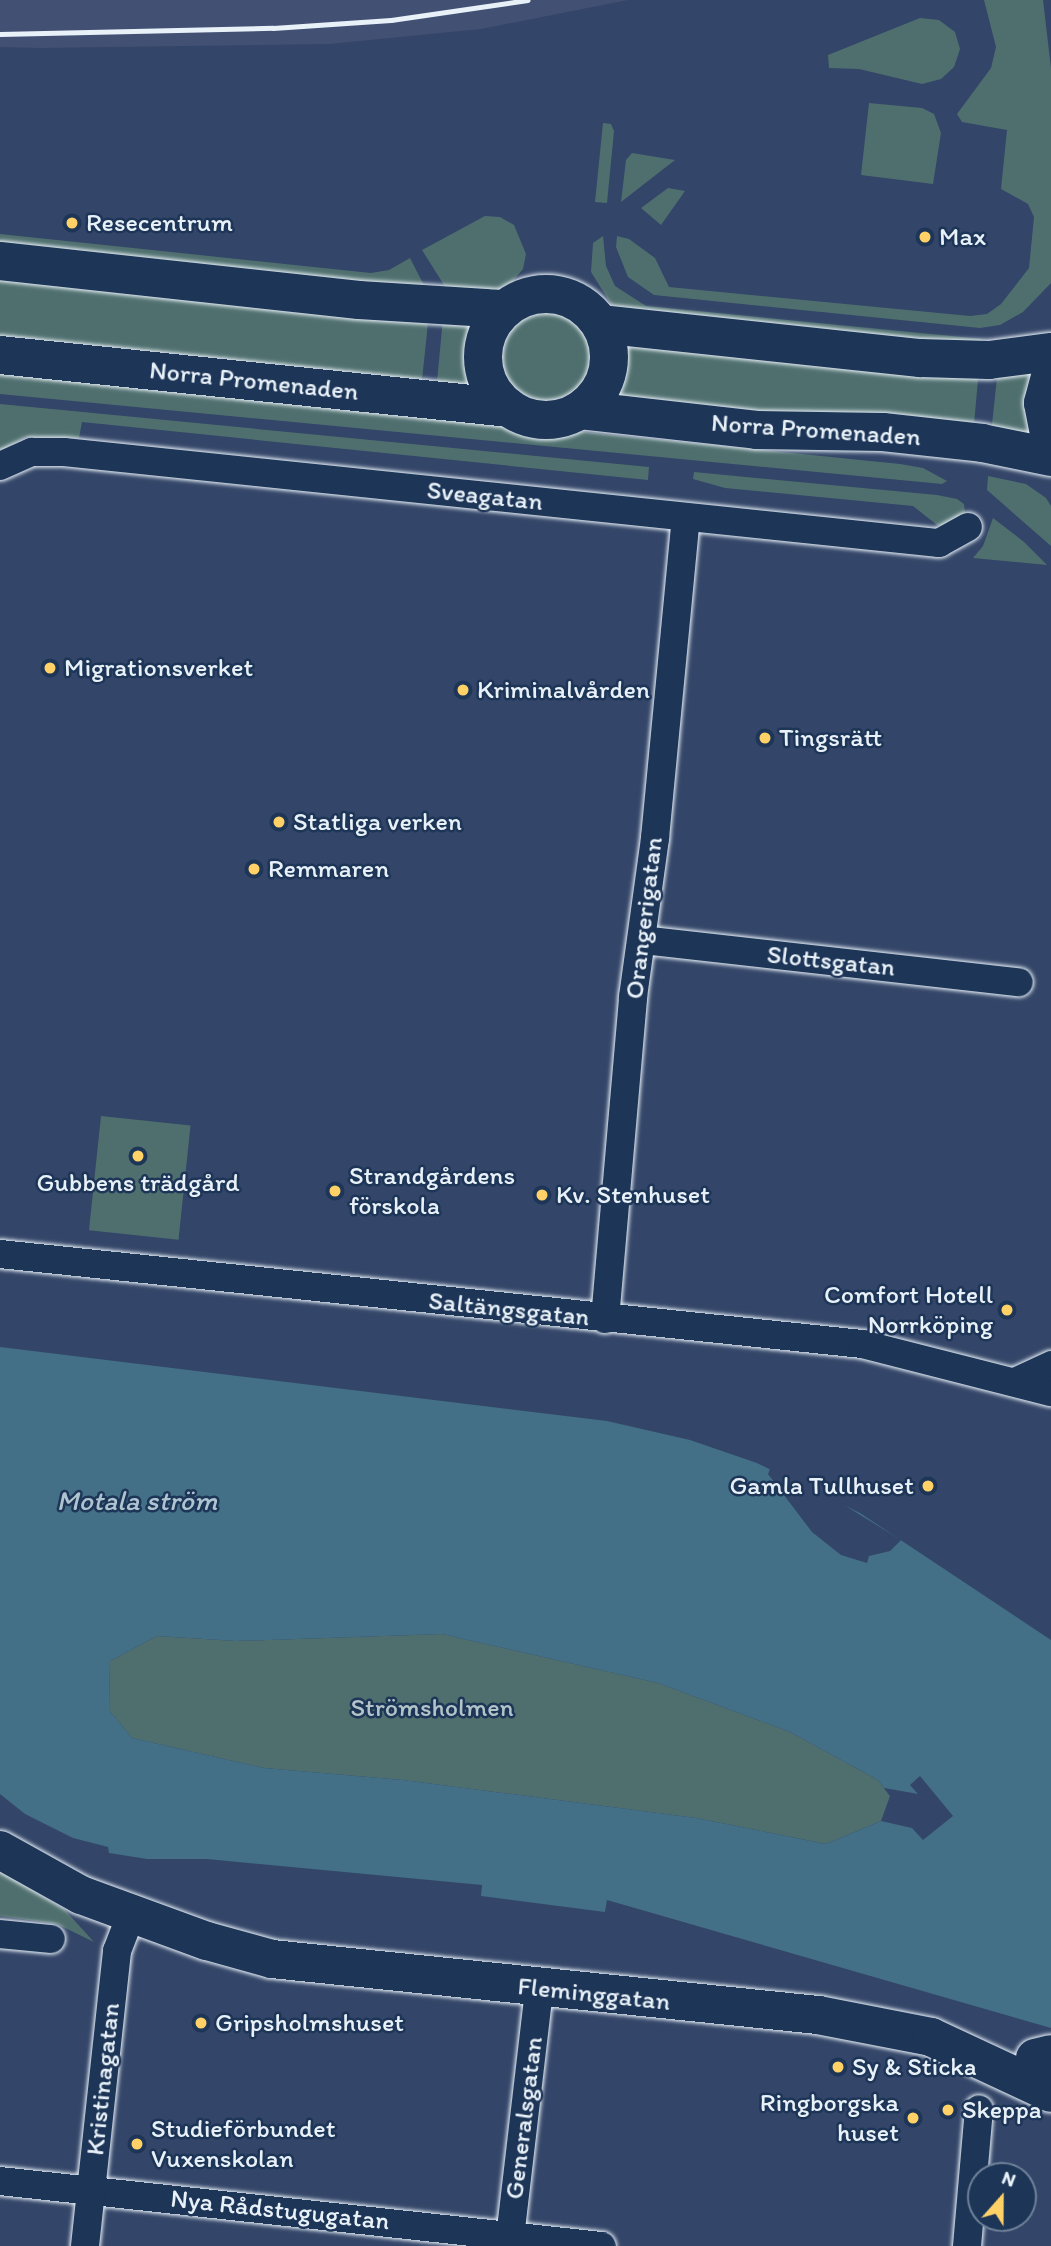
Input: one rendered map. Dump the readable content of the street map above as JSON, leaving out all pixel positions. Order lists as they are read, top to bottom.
{
  "streets": {
    "main road": ["Norra Promenaden", "Fleminggatan"],
    "street": [
      "Sveagatan",
      "Orangerigatan",
      "Slottsgatan",
      "Saltängsgatan",
      "Kristinagatan",
      "Generalsgatan",
      "Nya Rådstugugatan"
    ]
  },
  "crossings": [
    ["Sveagatan", "Orangerigatan"],
    ["Orangerigatan", "Slottsgatan"],
    ["Orangerigatan", "Saltängsgatan"],
    ["Fleminggatan", "Kristinagatan"],
    ["Fleminggatan", "Generalsgatan"],
    ["Kristinagatan", "Nya Rådstugugatan"],
    ["Generalsgatan", "Nya Rådstugugatan"]
  ],
  "water": ["Motala ström"],
  "parks": ["Strömsholmen"],
  "places": [
    "Resecentrum",
    "Max",
    "Migrationsverket",
    "Kriminalvården",
    "Tingsrätt",
    "Statliga verken",
    "Remmaren",
    "Gubbens trädgård",
    "Strandgårdens förskola",
    "Kv. Stenhuset",
    "Comfort Hotell Norrköping",
    "Gamla Tullhuset",
    "Gripsholmshuset",
    "Sy & Sticka",
    "Skeppa",
    "Ringborgska huset",
    "Studieförbundet Vuxenskolan"
  ],
  "north": "top"
}
